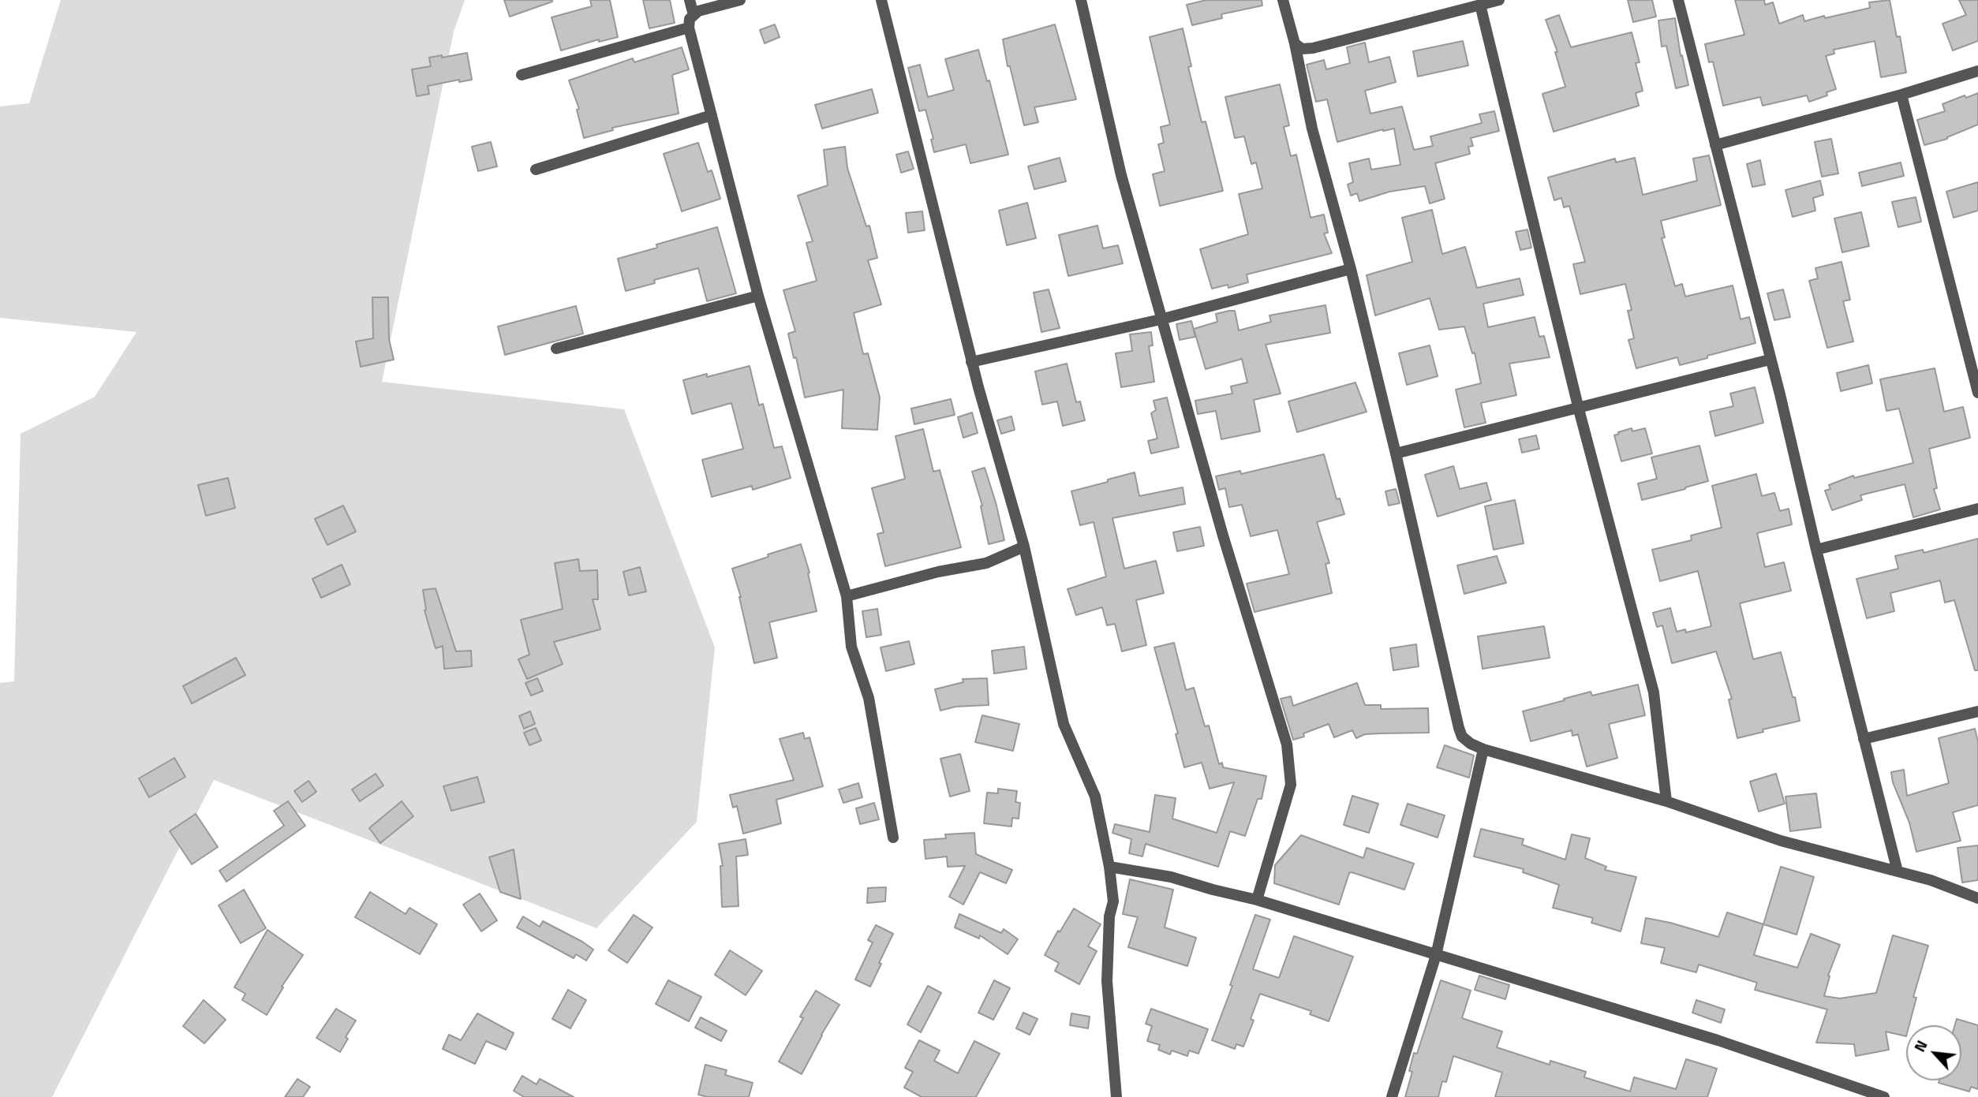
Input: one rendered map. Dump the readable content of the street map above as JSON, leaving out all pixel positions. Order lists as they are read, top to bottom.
{
  "north": "top left"
}
